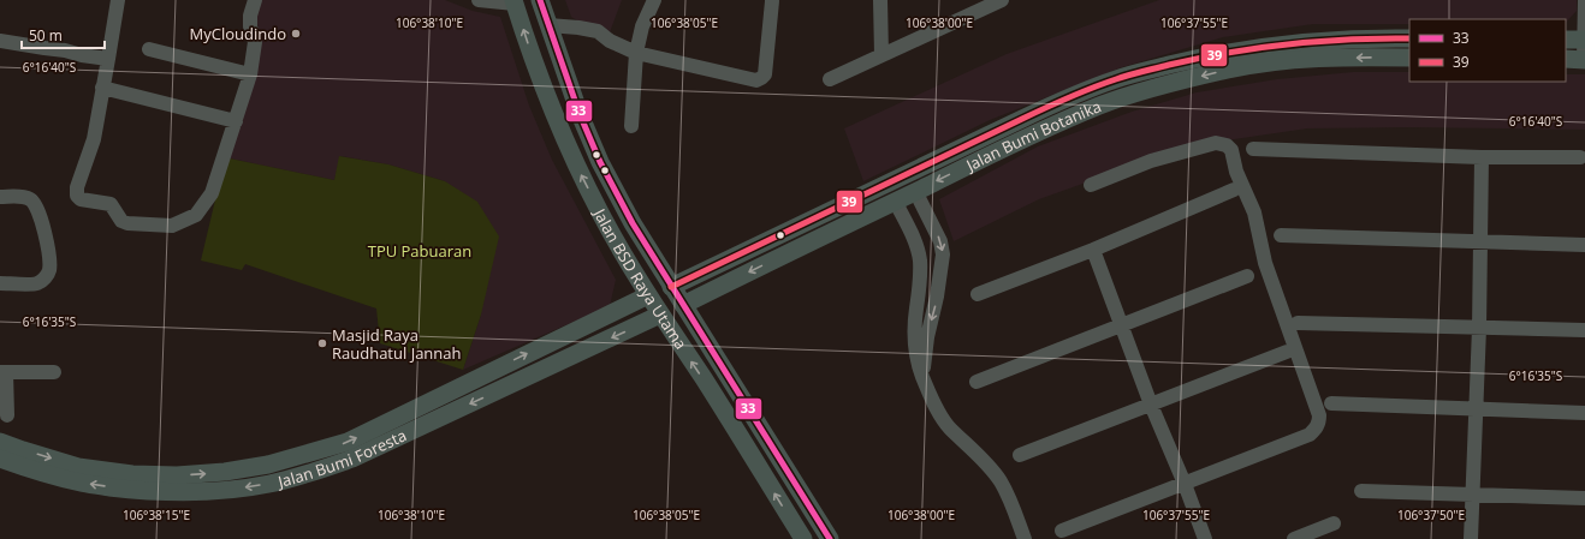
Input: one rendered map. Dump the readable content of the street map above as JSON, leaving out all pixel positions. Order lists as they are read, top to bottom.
{
  "streets": {
    "main road": ["Jalan Bumi Botanika", "Jalan BSD Raya Utama", "Jalan Bumi Foresta"]
  },
  "crossings": [
    ["Jalan Bumi Botanika", "Jalan BSD Raya Utama"],
    ["Jalan BSD Raya Utama", "Jalan Bumi Foresta"]
  ],
  "parks": ["TPU Pabuaran"],
  "places": ["MyCloudindo", "Masjid Raya Raudhatul Jannah"],
  "lines": ["transit line 33", "transit line 39"],
  "legend": ["33", "39"],
  "scale_bar": "50 m",
  "coordinates": [
    "106°38'10\"E",
    "106°38'05\"E",
    "106°38'00\"E",
    "106°37'55\"E",
    "6°16'40\"S",
    "6°16'35\"S",
    "106°38'15\"E",
    "106°37'50\"E"
  ]
}
